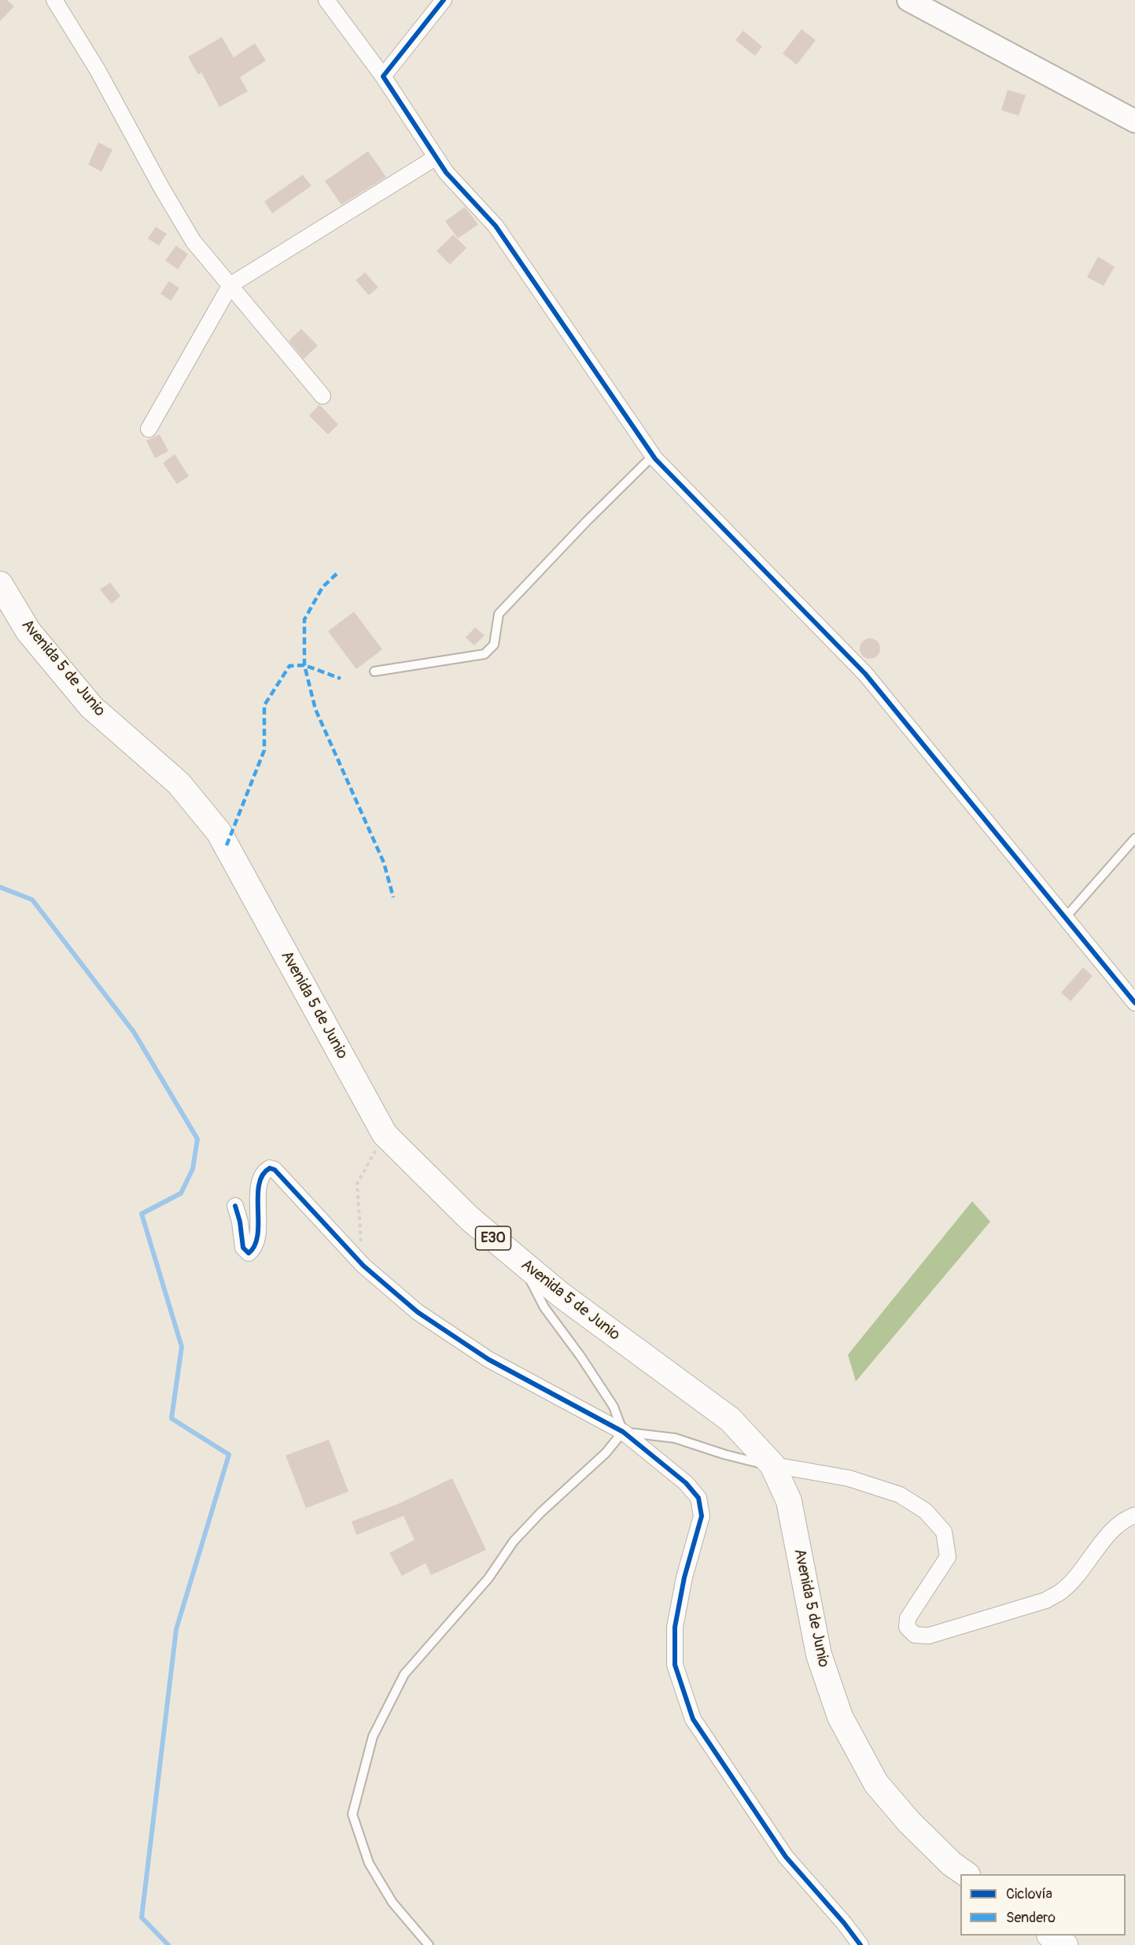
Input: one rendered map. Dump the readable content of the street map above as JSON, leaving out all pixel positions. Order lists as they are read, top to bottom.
{
  "streets": {
    "main road": ["Avenida 5 de Junio", "E30"]
  },
  "legend": ["Ciclovía", "Sendero"]
}
